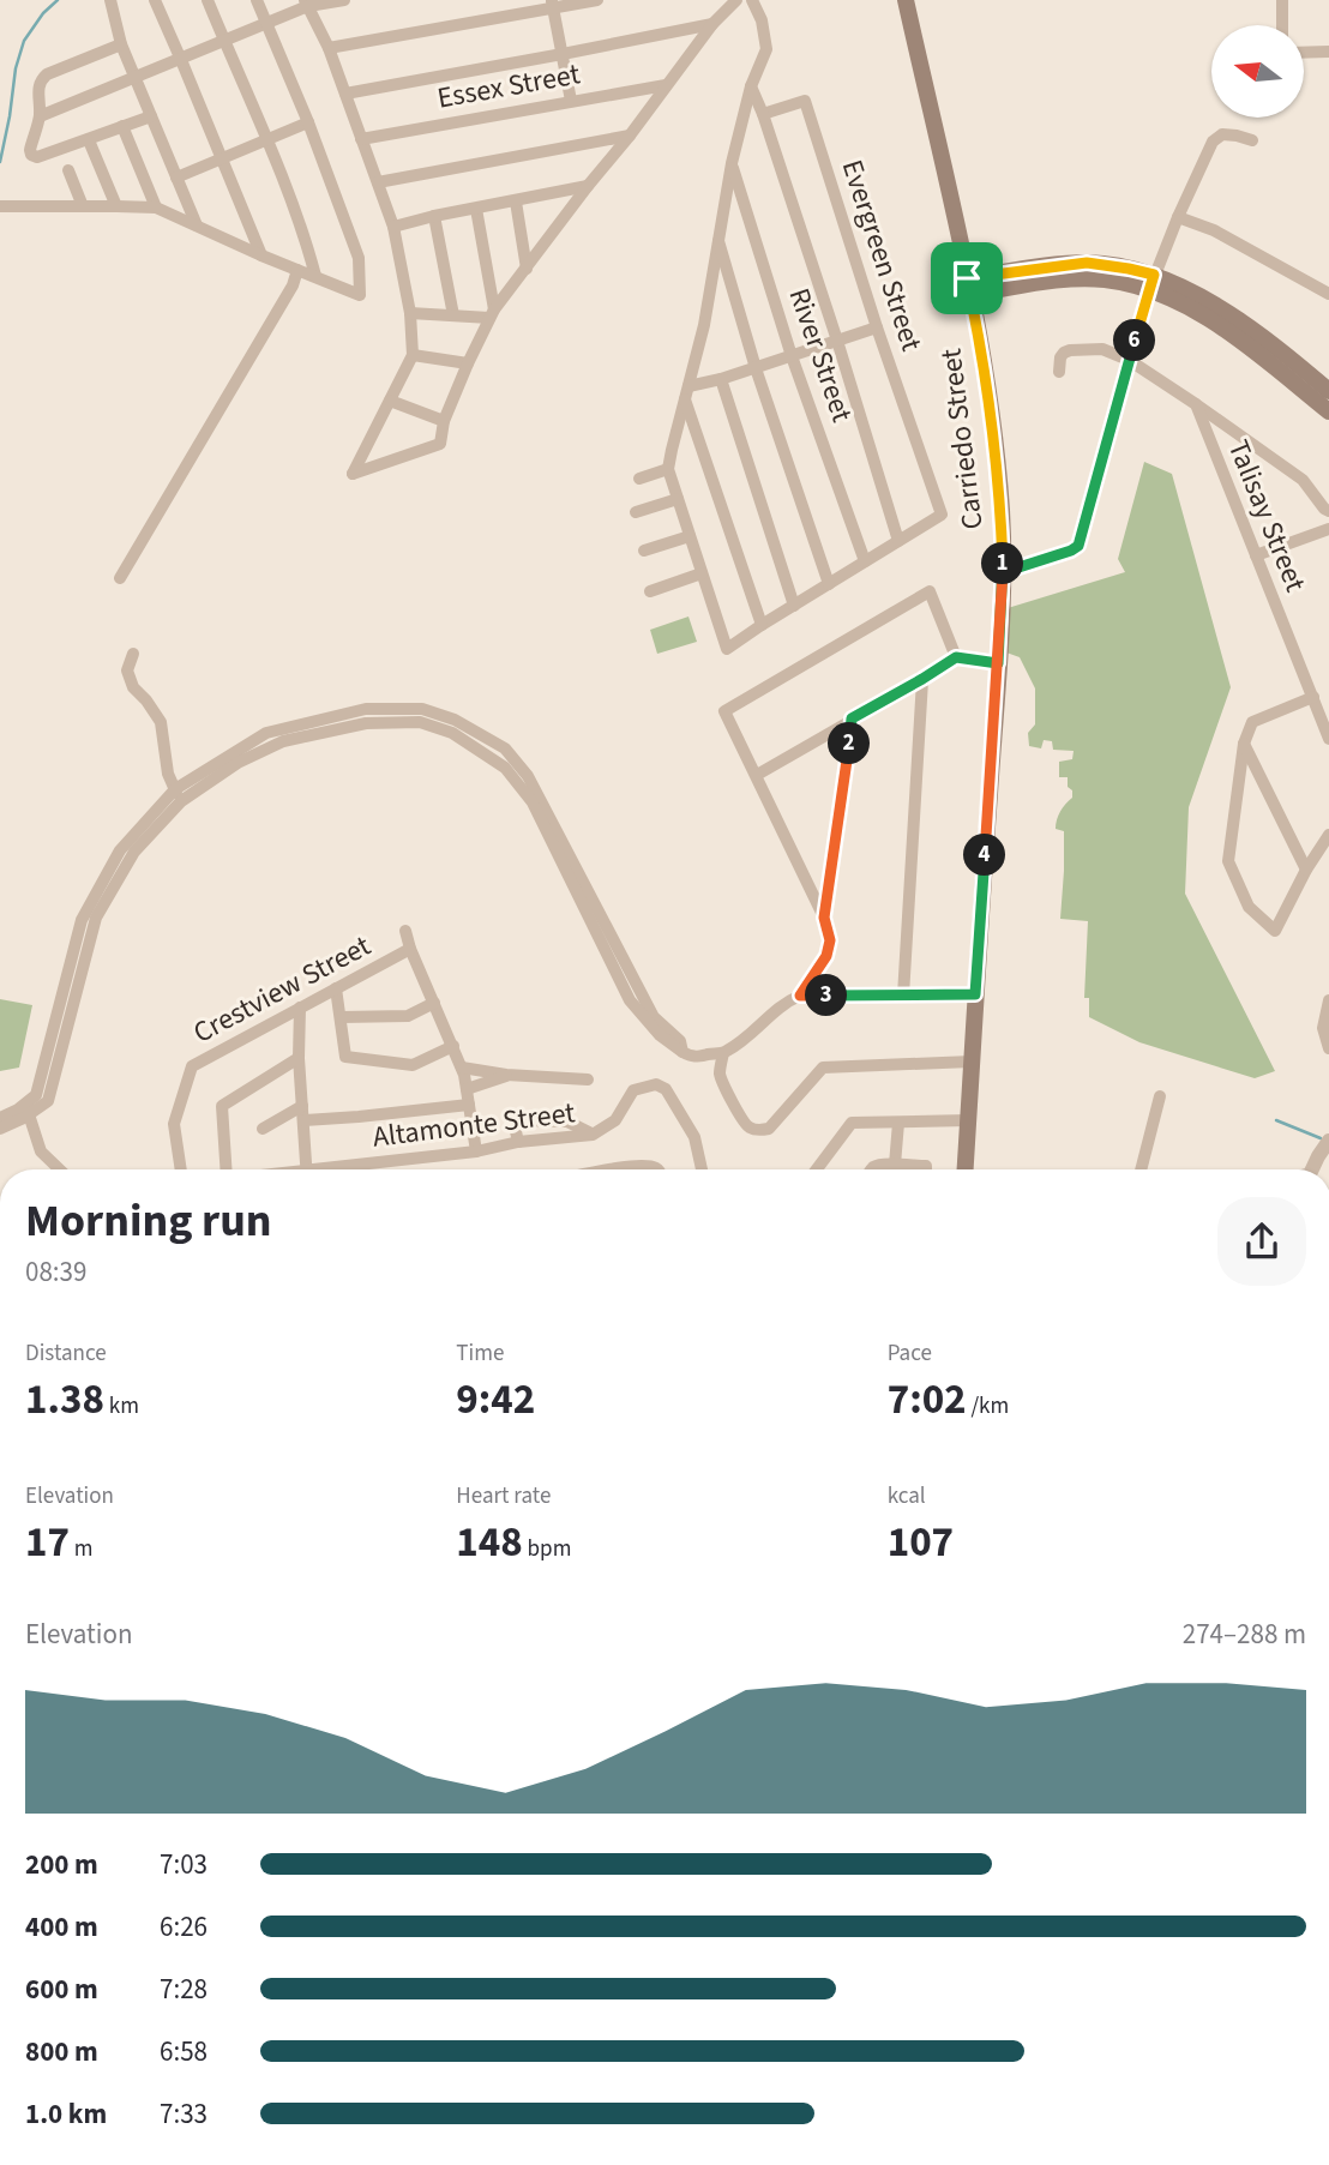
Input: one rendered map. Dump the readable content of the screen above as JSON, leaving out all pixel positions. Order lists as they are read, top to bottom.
{
  "streets": {
    "main road": ["Carriedo Street"],
    "street": [
      "Essex Street",
      "Evergreen Street",
      "River Street",
      "Talisay Street",
      "Crestview Street",
      "Altamonte Street"
    ]
  },
  "north": "left",
  "page": {
    "pins": [
      "6",
      "1",
      "2",
      "4",
      "3"
    ],
    "heading": ["Morning run", "08:39"],
    "stats": [
      ["Distance", "1.38 km"],
      ["Time", "9:42"],
      ["Pace", "7:02 /km"],
      ["Elevation", "17 m"],
      ["Heart rate", "148 bpm"],
      ["kcal", "107"]
    ],
    "chart": ["Elevation", "274–288 m"],
    "list": [
      {
        "name": "200 m",
        "note": "7:03"
      },
      {
        "name": "400 m",
        "note": "6:26"
      },
      {
        "name": "600 m",
        "note": "7:28"
      },
      {
        "name": "800 m",
        "note": "6:58"
      },
      {
        "name": "1.0 km",
        "note": "7:33"
      }
    ]
  }
}
